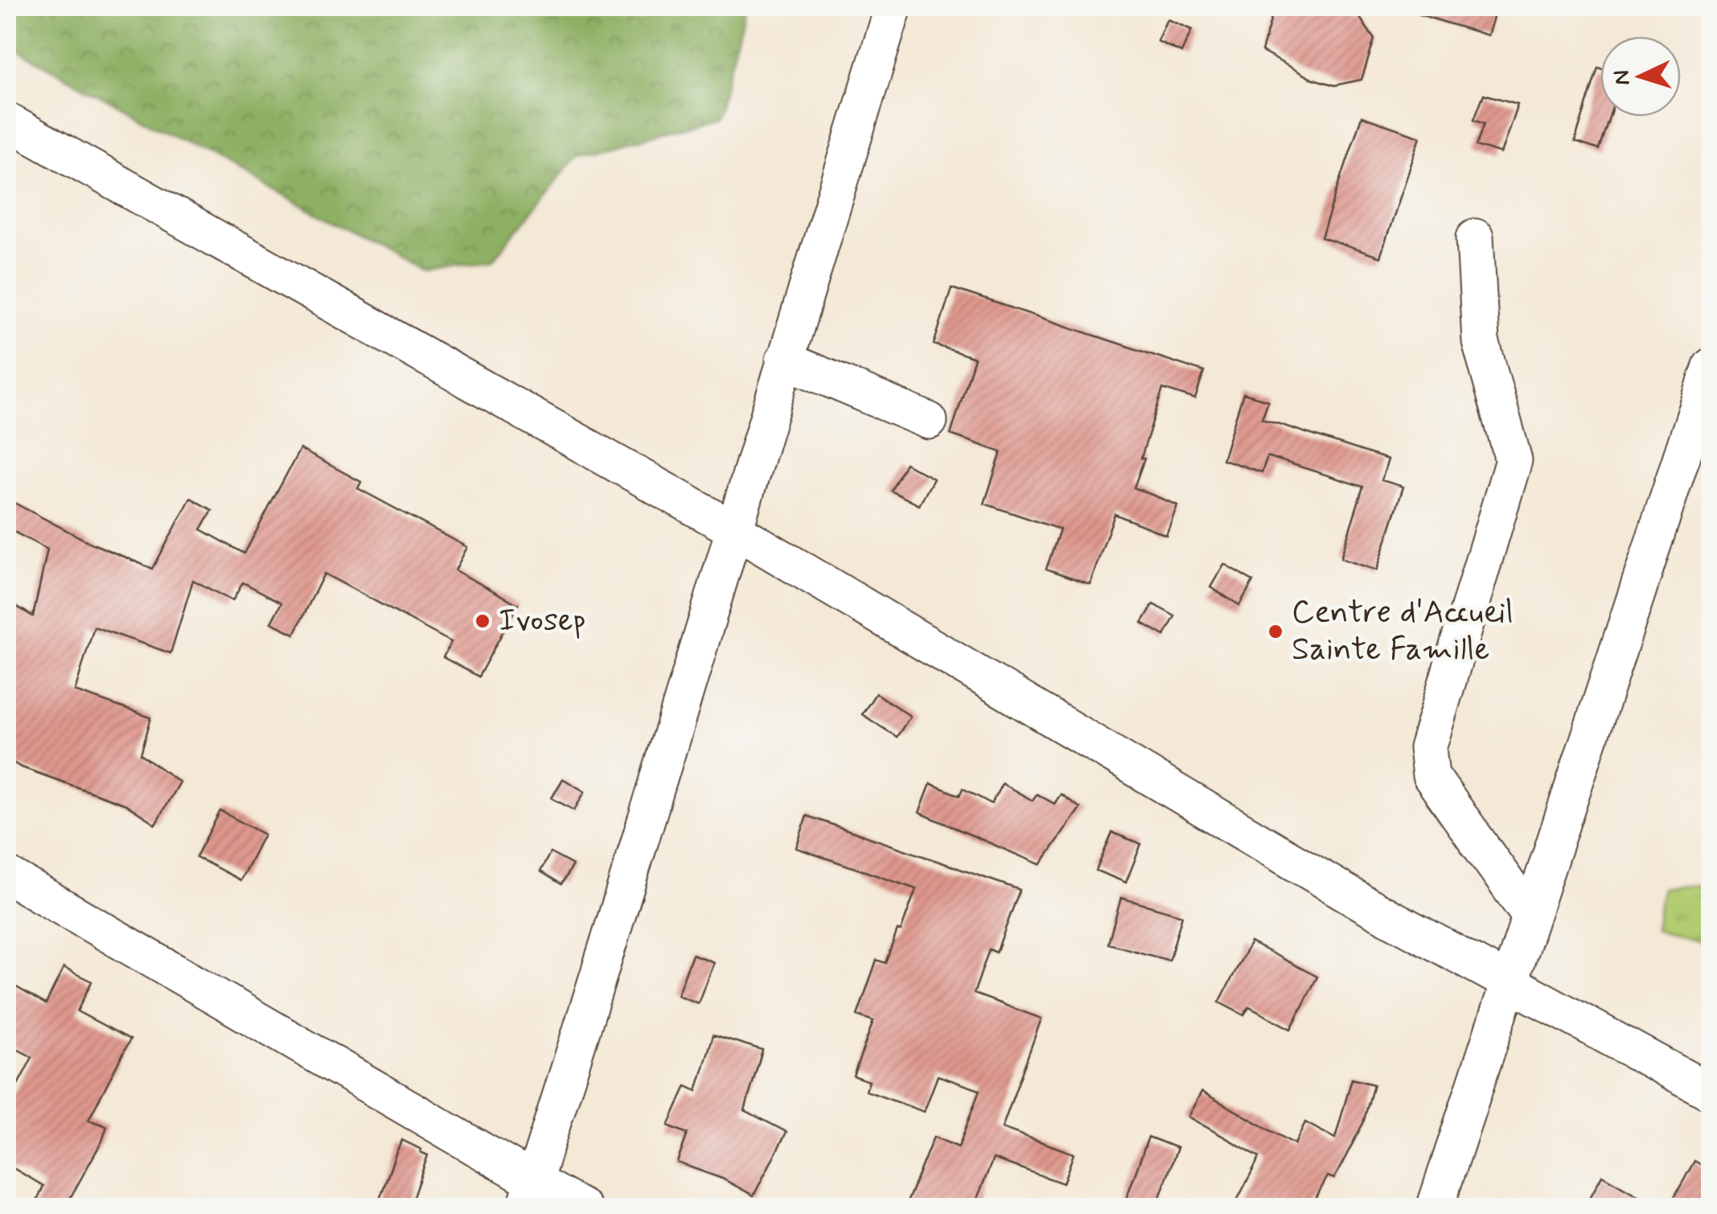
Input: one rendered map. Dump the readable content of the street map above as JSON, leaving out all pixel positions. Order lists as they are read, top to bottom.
{
  "places": ["Ivosep", "Centre d'Accueil Sainte Famille"],
  "north": "left"
}
